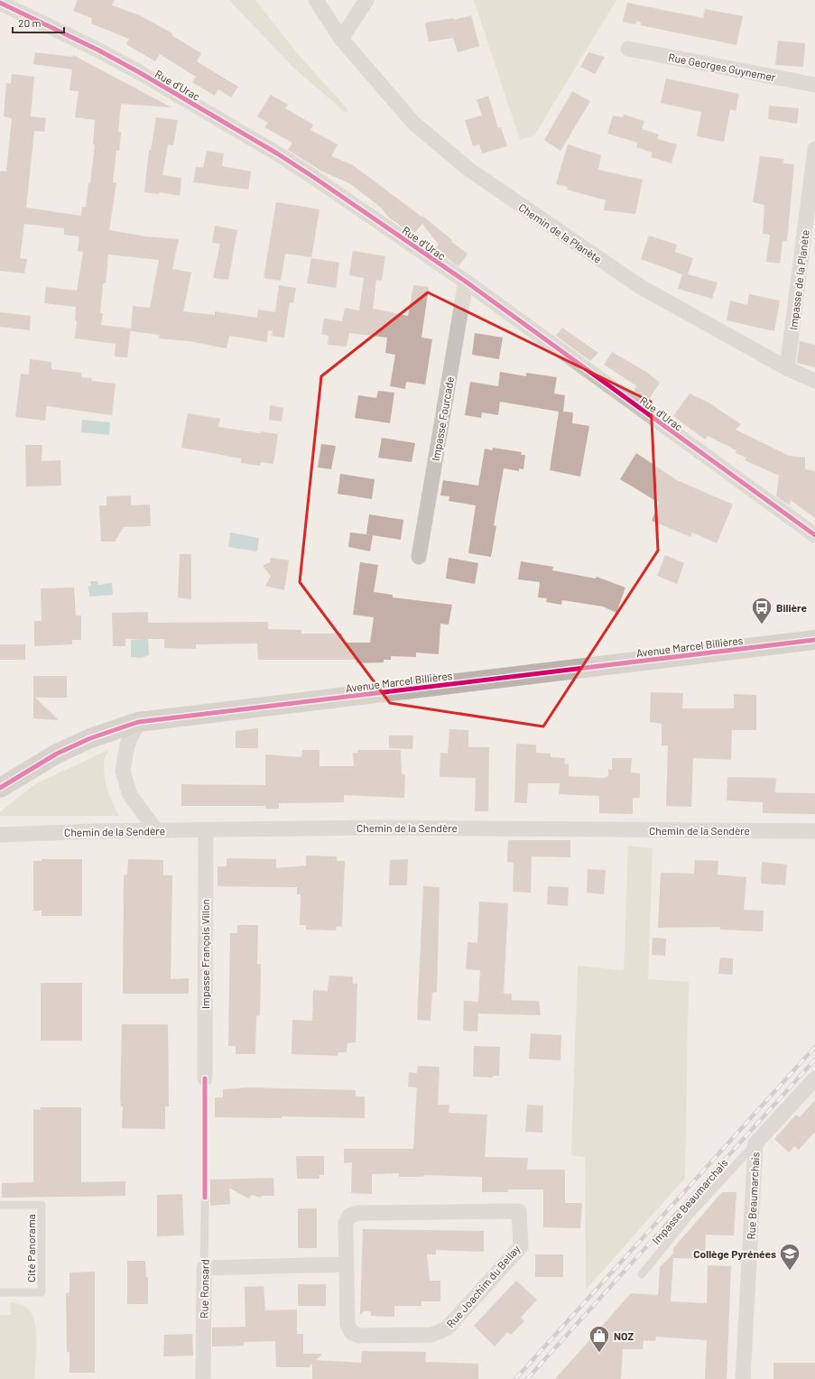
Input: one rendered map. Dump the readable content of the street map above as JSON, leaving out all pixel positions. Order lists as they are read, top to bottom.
{
  "streets": {
    "street": [
      "Rue Georges Guynemer",
      "Rue d'Urac",
      "Chemin de la Planète",
      "Impasse de la Planète",
      "Impasse Fourcade",
      "Avenue Marcel Billières",
      "Chemin de la Sendère",
      "Impasse François Villon",
      "Rue Beaumarchais",
      "Rue Joachim du Bellay",
      "Rue Ronsard"
    ],
    "lane": ["Impasse Beaumarchais", "Cité Panorama"]
  },
  "crossings": [
    ["Rue d'Urac", "Impasse Fourcade"],
    ["Chemin de la Planète", "Impasse de la Planète"],
    ["Chemin de la Sendère", "Impasse François Villon"],
    ["Rue Beaumarchais", "Impasse Beaumarchais"]
  ],
  "places": {
    "bus stop": ["Bilière"],
    "school or university": ["Collège Pyrénées"],
    "shop": ["NOZ"]
  },
  "scale_bar": "20 m"
}
